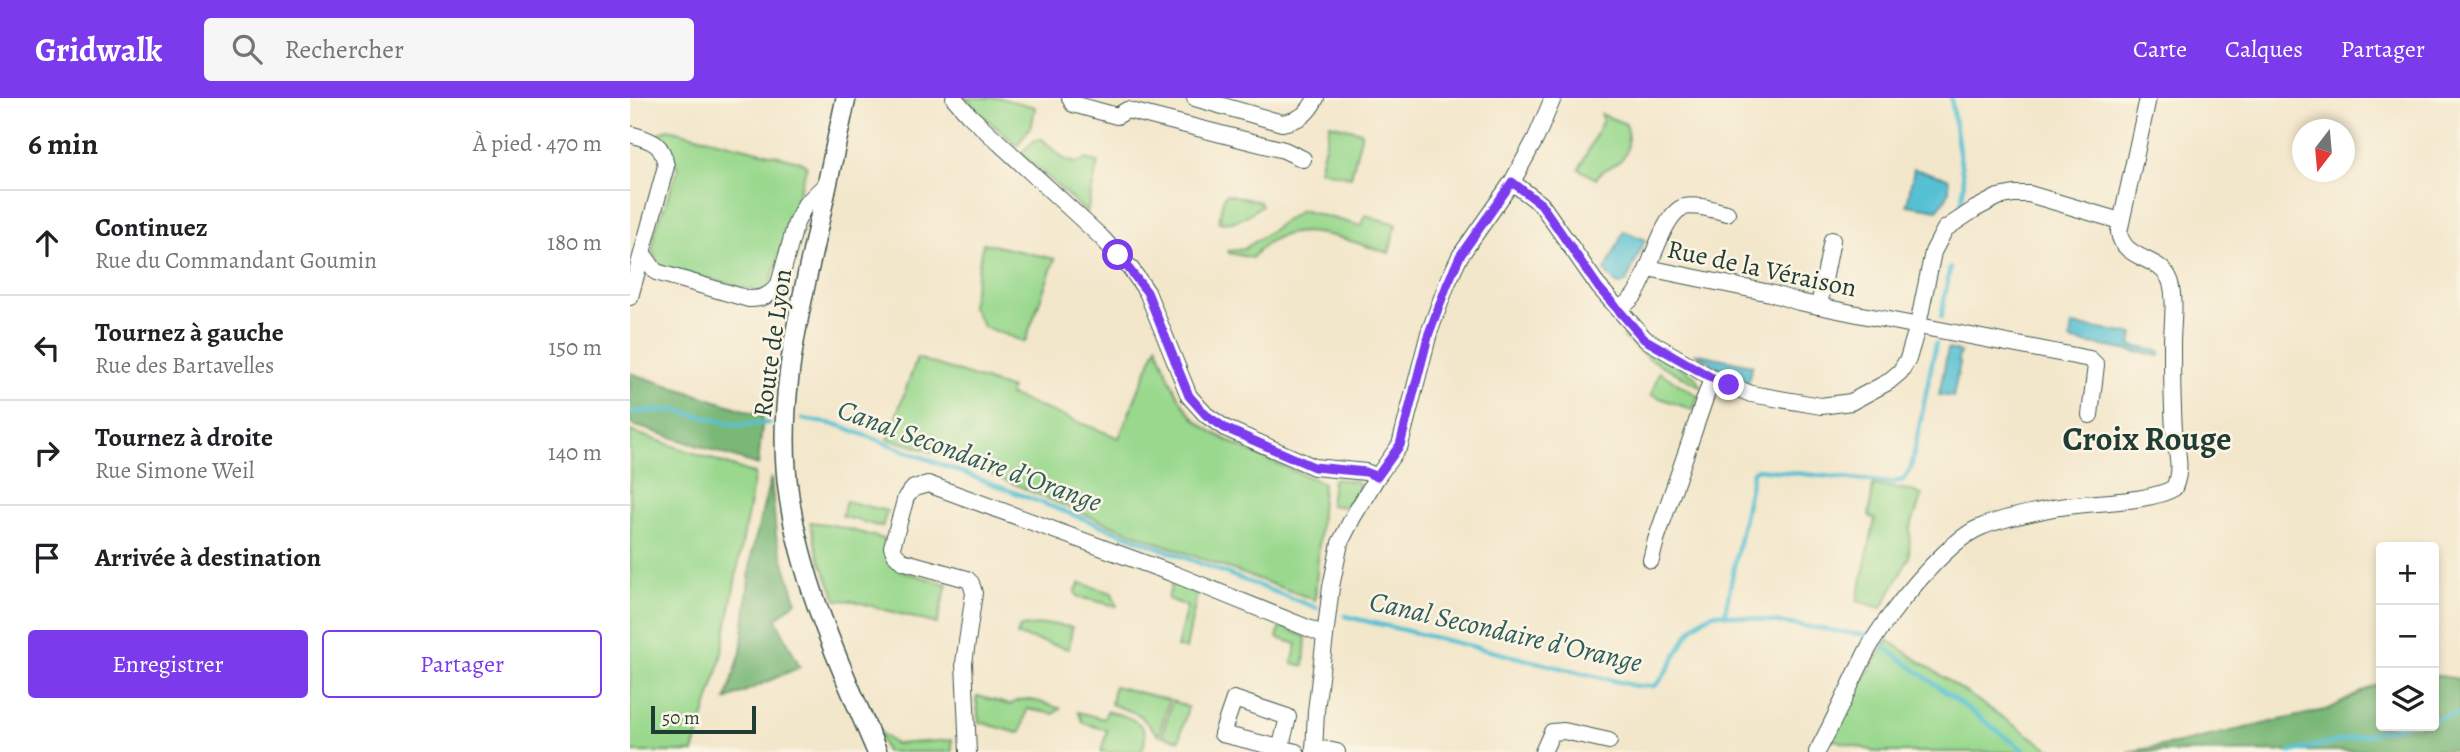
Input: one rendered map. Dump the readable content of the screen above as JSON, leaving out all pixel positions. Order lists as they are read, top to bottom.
{
  "streets": {
    "main road": ["Route de Lyon"],
    "street": ["Rue de la Véraison"]
  },
  "districts": ["Croix Rouge"],
  "water": ["Canal Secondaire d'Orange"],
  "scale_bar": "50 m",
  "north": "bottom",
  "page": {
    "header": "Gridwalk",
    "search": "Rechercher",
    "nav": ["Carte", "Calques", "Partager"],
    "heading": ["6 min", "À pied · 470 m"],
    "list": [
      ["Continuez", "Rue du Commandant Goumin", "180 m"],
      ["Tournez à gauche", "Rue des Bartavelles", "150 m"],
      ["Tournez à droite", "Rue Simone Weil", "140 m"],
      "Arrivée à destination"
    ],
    "map_buttons": ["+", "−"],
    "buttons": ["Enregistrer", "Partager"],
    "scale": "50 m"
  }
}
